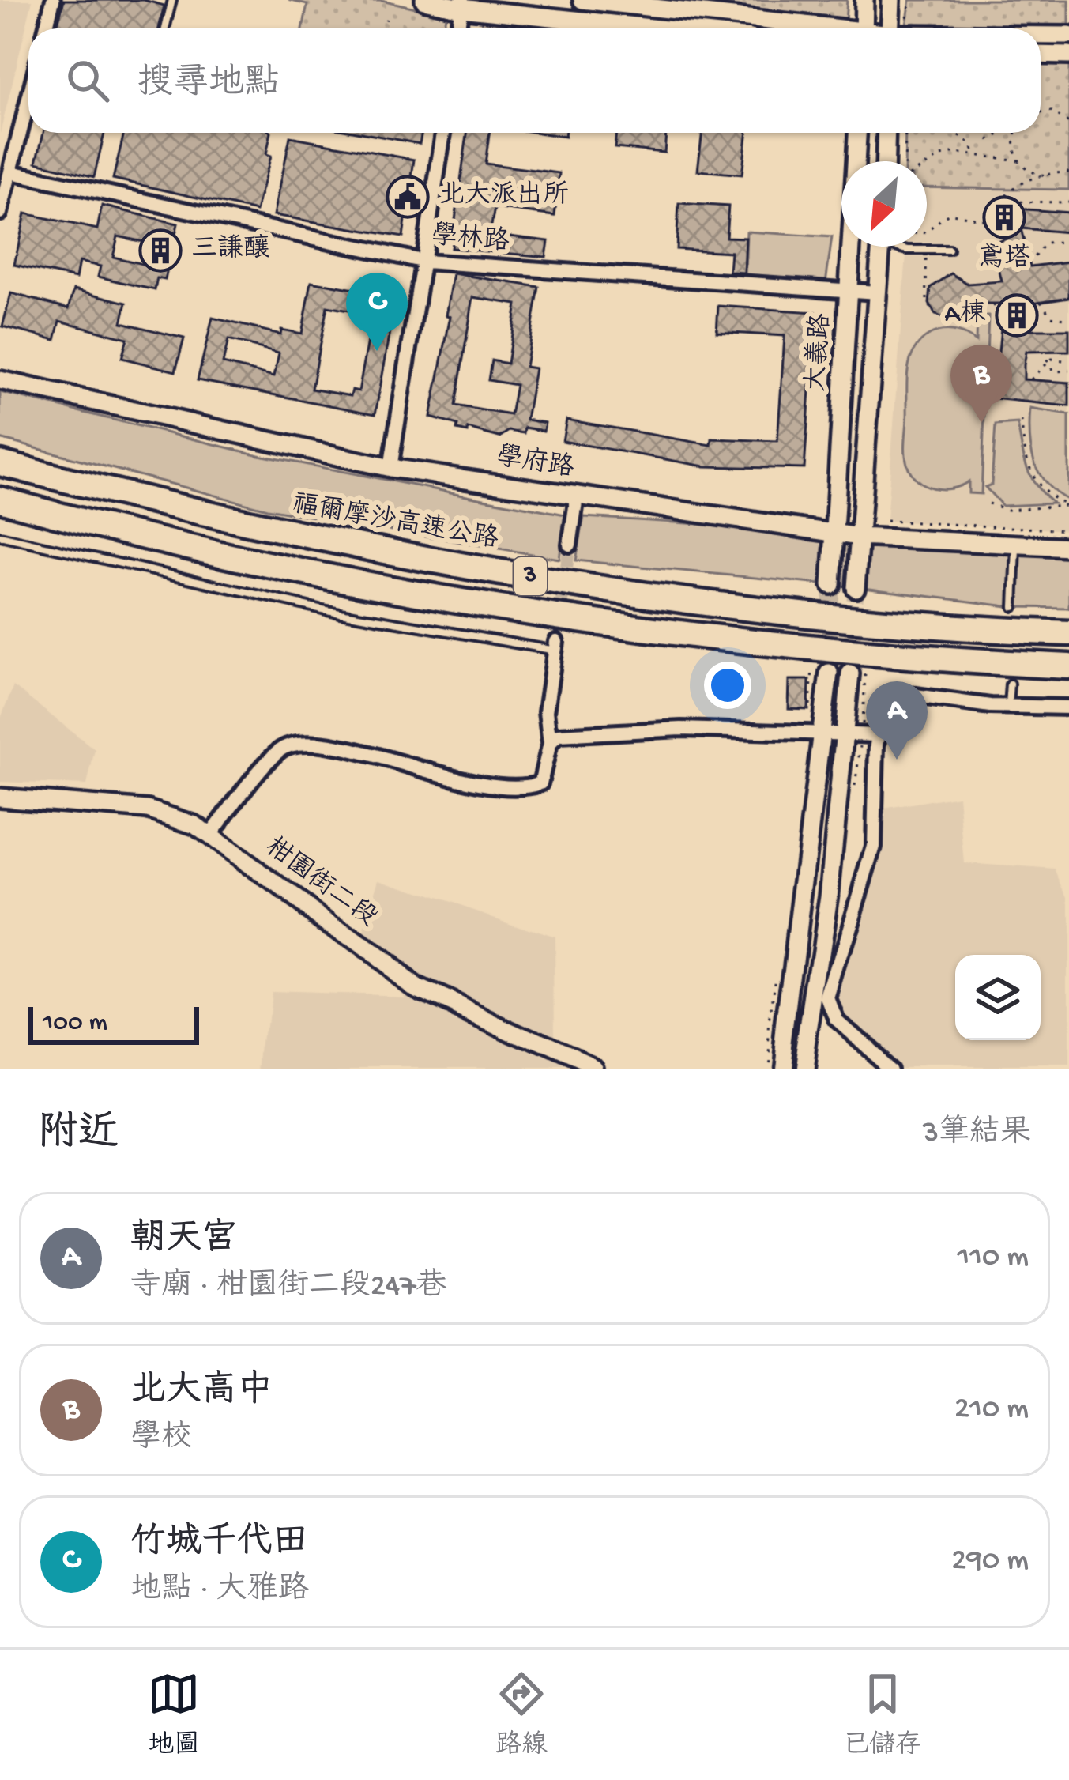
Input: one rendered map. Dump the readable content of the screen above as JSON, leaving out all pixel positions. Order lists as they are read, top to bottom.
{
  "streets": {
    "highway": ["福爾摩沙高速公路", "3"],
    "street": [
      "學林路",
      "大義路",
      "學府路",
      "柑園街二段"
    ]
  },
  "crossings": [
    ["學林路", "大義路"],
    ["大義路", "學府路"]
  ],
  "places": {
    "public building": ["北大派出所"],
    "building": ["鳶塔", "三謙釀", "A棟"]
  },
  "scale_bar": "100 m",
  "north": "bottom left",
  "page": {
    "search": "搜尋地點",
    "pins": ["C", "B", "A"],
    "scale": "100 m",
    "heading": ["附近", "3筆結果"],
    "list": [
      {
        "mark": "A",
        "name": "朝天宮",
        "note": "寺廟 · 柑園街二段247巷",
        "value": "110 m"
      },
      {
        "mark": "B",
        "name": "北大高中",
        "note": "學校",
        "value": "210 m"
      },
      {
        "mark": "C",
        "name": "竹城千代田",
        "note": "地點 · 大雅路",
        "value": "290 m"
      }
    ],
    "nav": ["地圖", "路線", "已儲存"]
  }
}
